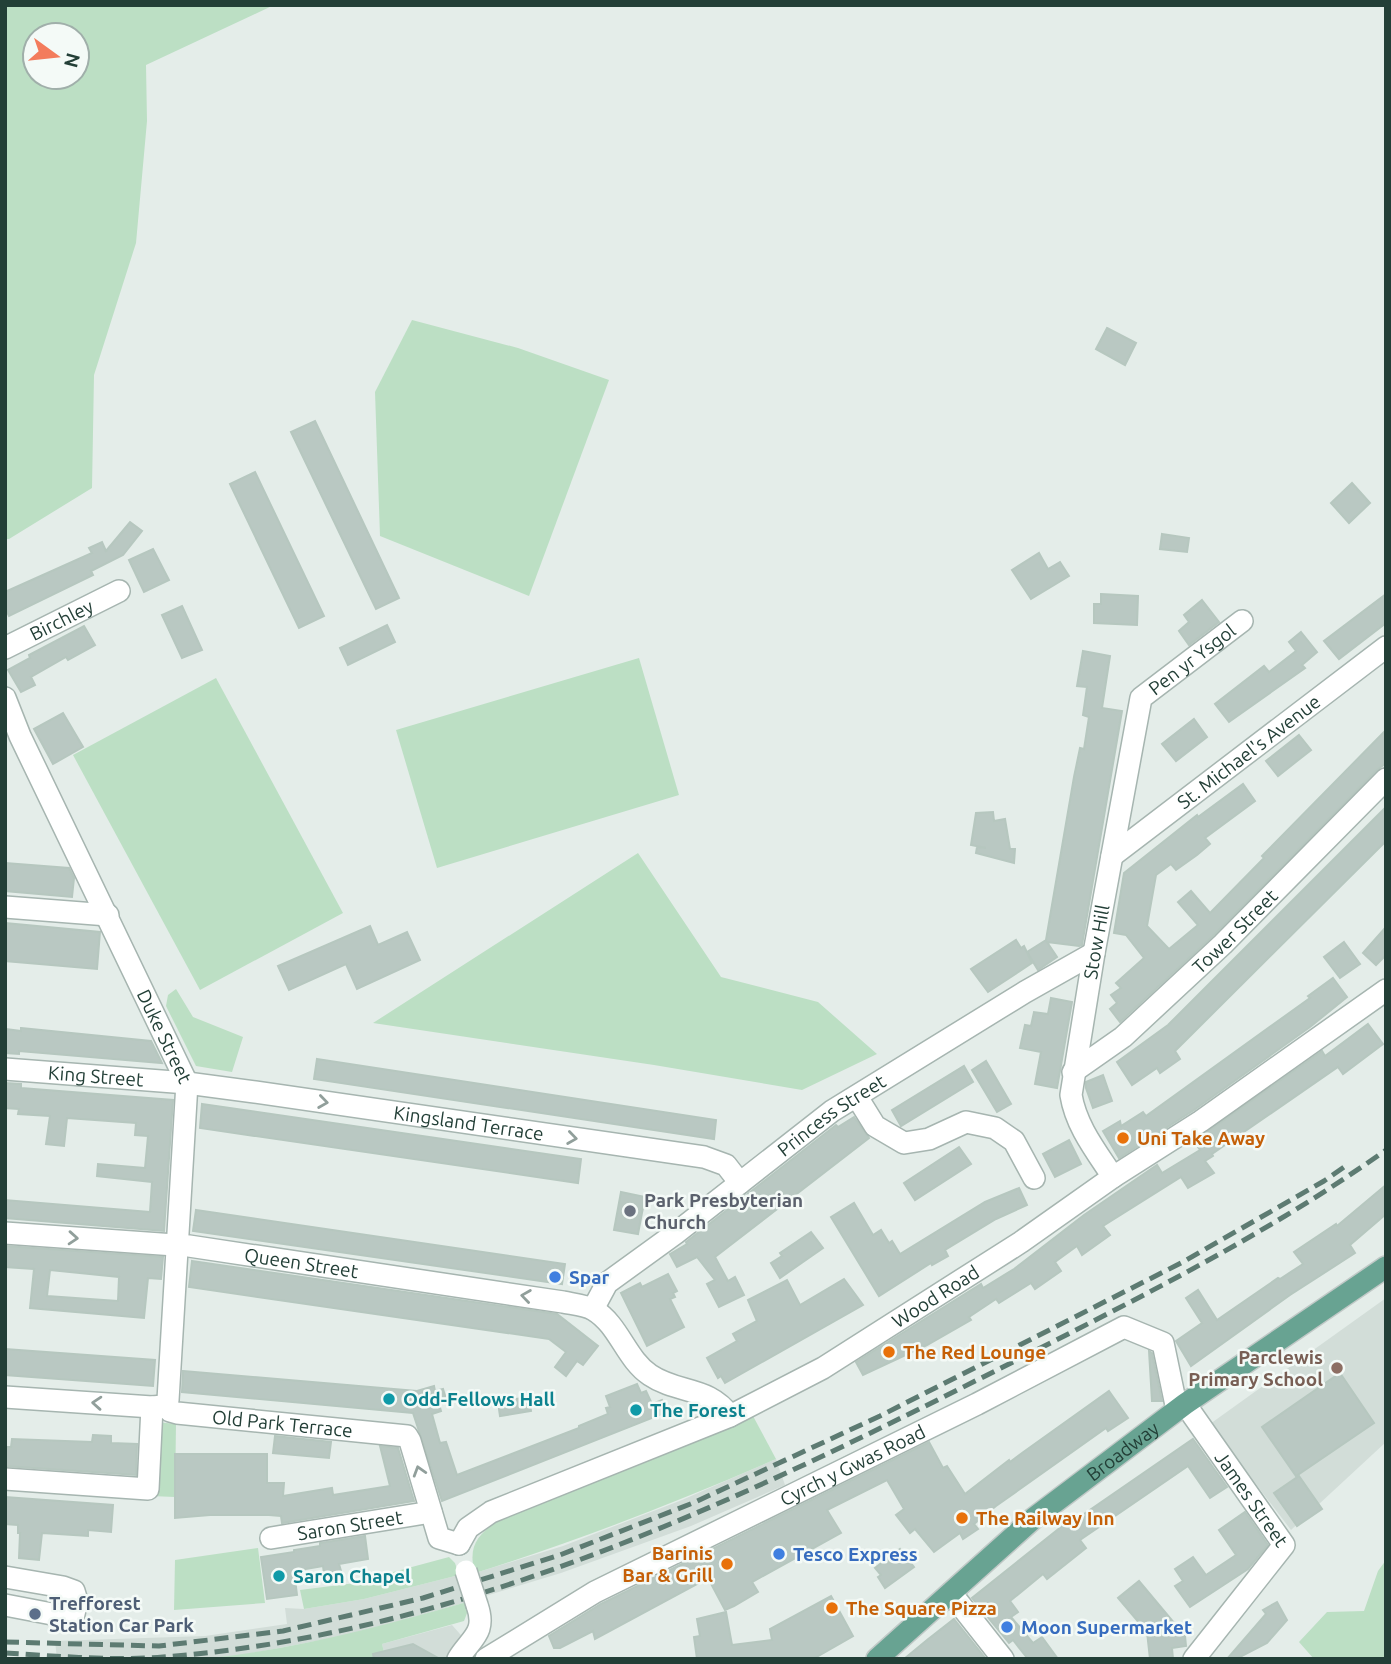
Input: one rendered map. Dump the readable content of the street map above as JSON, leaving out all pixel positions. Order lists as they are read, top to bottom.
{
  "streets": {
    "main road": ["Broadway"],
    "street": [
      "Birchley",
      "Pen yr Ysgol",
      "St. Michael's Avenue",
      "Tower Street",
      "Stow Hill",
      "Duke Street",
      "King Street",
      "Princess Street",
      "Kingsland Terrace",
      "Queen Street",
      "Wood Road",
      "Old Park Terrace",
      "Cyrch y Gwas Road",
      "James Street",
      "Saron Street"
    ]
  },
  "crossings": [
    ["Pen yr Ysgol", "Stow Hill"],
    ["St. Michael's Avenue", "Stow Hill"],
    ["Tower Street", "Stow Hill"],
    ["Stow Hill", "Princess Street"],
    ["Stow Hill", "Wood Road"],
    ["Duke Street", "King Street"],
    ["Duke Street", "Kingsland Terrace"],
    ["Duke Street", "Queen Street"],
    ["Duke Street", "Old Park Terrace"],
    ["King Street", "Kingsland Terrace"],
    ["Princess Street", "Kingsland Terrace"],
    ["Princess Street", "Queen Street"],
    ["Old Park Terrace", "Saron Street"],
    ["Broadway", "Cyrch y Gwas Road"],
    ["Broadway", "James Street"],
    ["Cyrch y Gwas Road", "James Street"]
  ],
  "one_way": ["Kingsland Terrace", "Old Park Terrace"],
  "places": [
    "Uni Take Away",
    "Park Presbyterian Church",
    "Spar",
    "The Red Lounge",
    "Parclewis Primary School",
    "Odd-Fellows Hall",
    "The Forest",
    "The Railway Inn",
    "Tesco Express",
    "Barinis Bar & Grill",
    "Saron Chapel",
    "The Square Pizza",
    "Trefforest Station Car Park",
    "Moon Supermarket"
  ],
  "north": "right"
}
